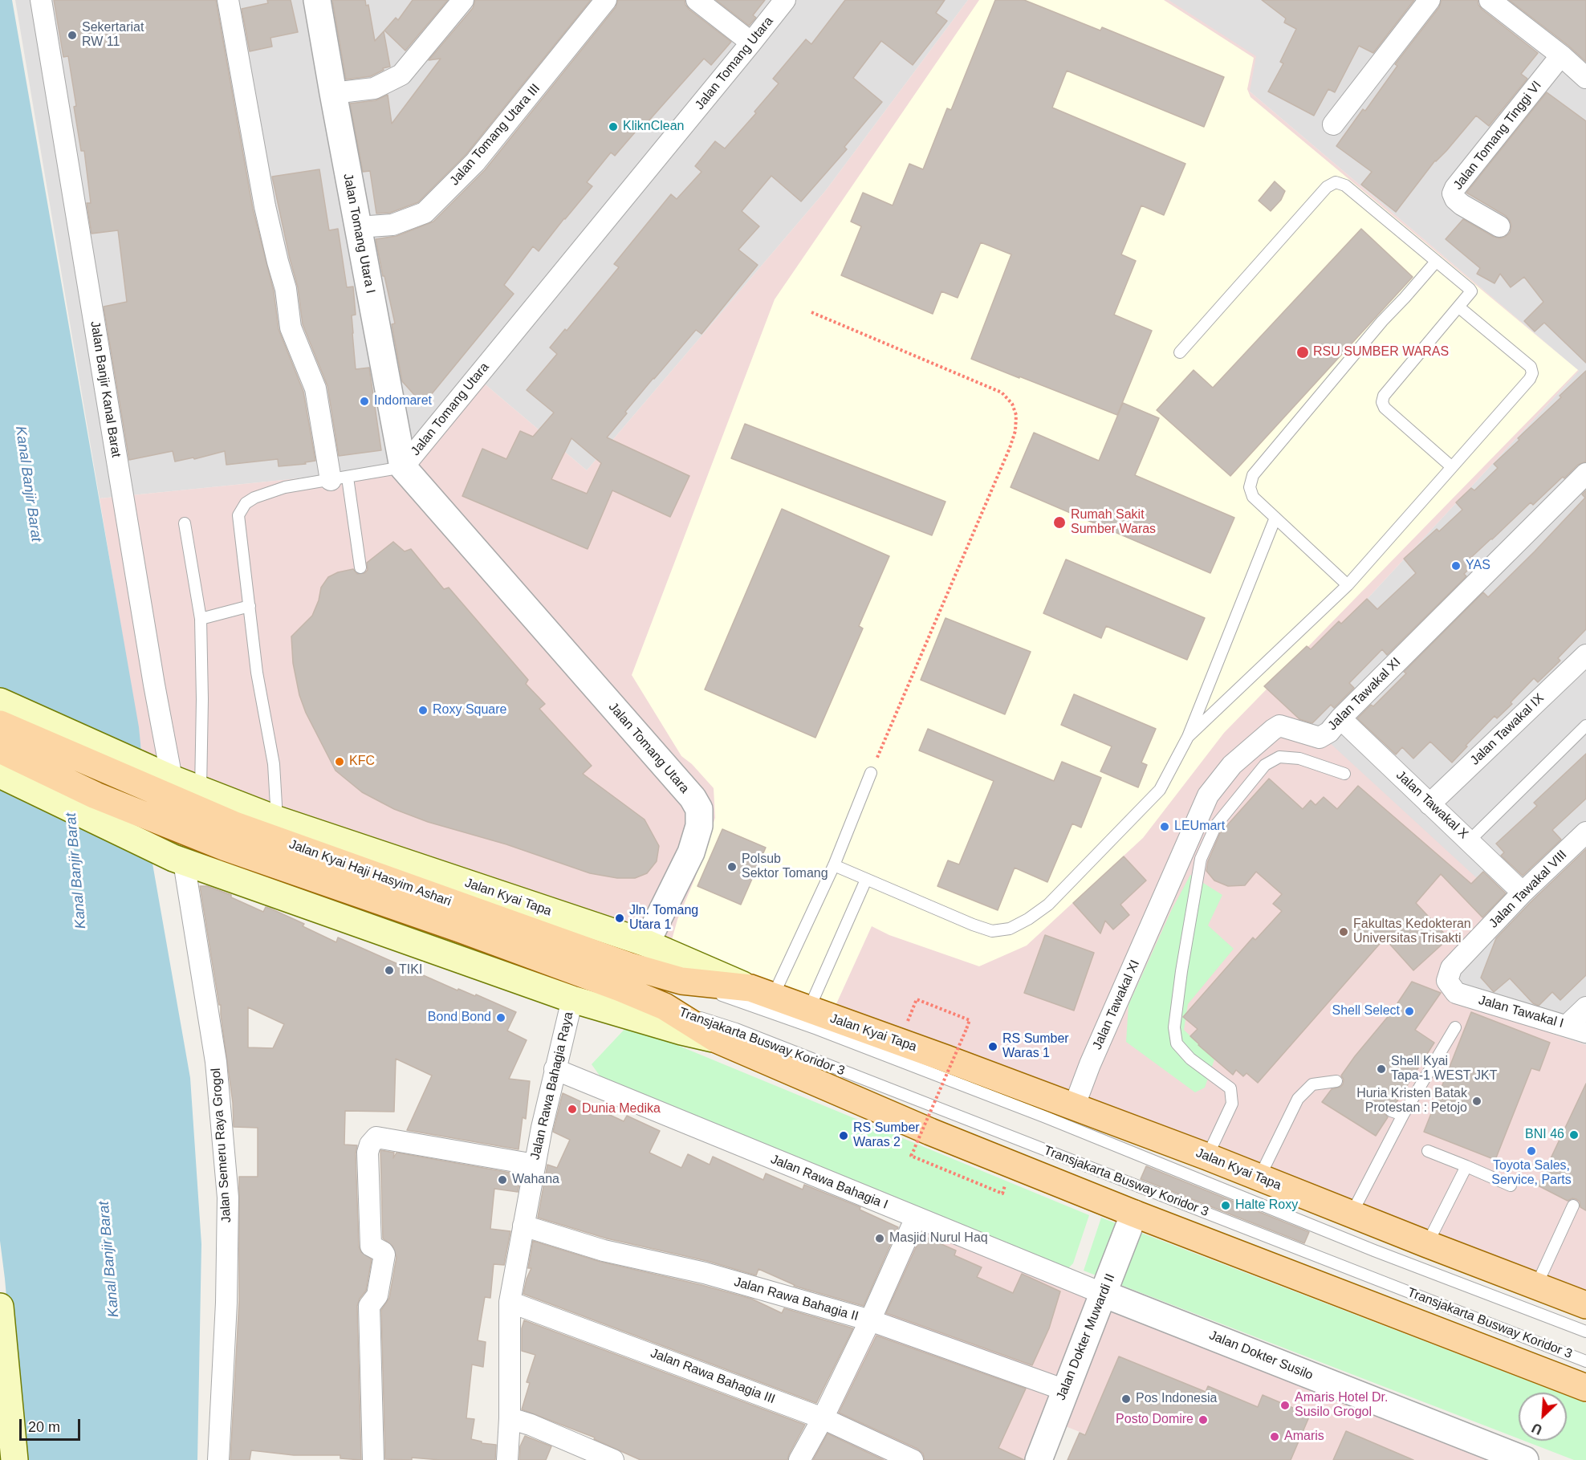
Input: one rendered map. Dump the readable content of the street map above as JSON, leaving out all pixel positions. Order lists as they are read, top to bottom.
{
  "streets": {
    "main road": ["Jalan Kyai Haji Hasyim Ashari", "Jalan Kyai Tapa"],
    "street": [
      "Jalan Tomang Utara",
      "Jalan Tomang Utara III",
      "Jalan Tomang Tinggi VI",
      "Jalan Tomang Utara I",
      "Jalan Banjir Kanal Barat",
      "Jalan Tawakal XI",
      "Jalan Tawakal IX",
      "Jalan Tawakal X",
      "Jalan Tawakal VIII",
      "Jalan Tawakal I",
      "Jalan Rawa Bahagia Raya",
      "Jalan Semeru Raya Grogol",
      "Jalan Rawa Bahagia I",
      "Jalan Rawa Bahagia II",
      "Jalan Dokter Muwardi II",
      "Jalan Dokter Susilo",
      "Jalan Rawa Bahagia III"
    ],
    "lane": ["Transjakarta Busway Koridor 3"]
  },
  "crossings": [
    ["Jalan Tomang Utara", "Jalan Tomang Utara I"],
    ["Jalan Tomang Utara", "Jalan Kyai Tapa"],
    ["Jalan Tomang Utara III", "Jalan Tomang Utara I"],
    ["Jalan Banjir Kanal Barat", "Jalan Kyai Tapa"],
    ["Jalan Tawakal XI", "Jalan Tawakal X"],
    ["Jalan Tawakal XI", "Jalan Kyai Tapa"],
    ["Jalan Tawakal IX", "Jalan Tawakal X"],
    ["Jalan Tawakal X", "Jalan Tawakal VIII"],
    ["Jalan Kyai Haji Hasyim Ashari", "Jalan Kyai Tapa"],
    ["Jalan Kyai Haji Hasyim Ashari", "Transjakarta Busway Koridor 3"],
    ["Jalan Tawakal VIII", "Jalan Tawakal I"],
    ["Jalan Rawa Bahagia Raya", "Jalan Rawa Bahagia I"],
    ["Jalan Rawa Bahagia Raya", "Jalan Rawa Bahagia II"],
    ["Jalan Rawa Bahagia Raya", "Jalan Rawa Bahagia III"],
    ["Jalan Rawa Bahagia I", "Jalan Dokter Muwardi II"],
    ["Jalan Rawa Bahagia I", "Jalan Dokter Susilo"],
    ["Jalan Rawa Bahagia II", "Jalan Dokter Muwardi II"],
    ["Jalan Dokter Muwardi II", "Jalan Dokter Susilo"]
  ],
  "water": ["Kanal Banjir Barat"],
  "places": [
    "Sekertariat RW 11",
    "KliknClean",
    "RSU SUMBER WARAS",
    "Indomaret",
    "Rumah Sakit Sumber Waras",
    "YAS",
    "Roxy Square",
    "KFC",
    "LEUmart",
    "Polsub Sektor Tomang",
    "Jln. Tomang Utara 1",
    "Fakultas Kedokteran Universitas Trisakti",
    "TIKI",
    "Shell Select",
    "Bond Bond",
    "RS Sumber Waras 1",
    "Shell Kyai Tapa-1 WEST JKT",
    "Huria Kristen Batak Protestan : Petojo",
    "Dunia Medika",
    "BNI 46",
    "RS Sumber Waras 2",
    "Toyota Sales, Service, Parts",
    "Wahana",
    "Halte Roxy",
    "Masjid Nurul Haq",
    "Pos Indonesia",
    "Amaris Hotel Dr. Susilo Grogol",
    "Posto Domire",
    "Amaris"
  ],
  "scale_bar": "20 m",
  "north": "bottom left"
}
